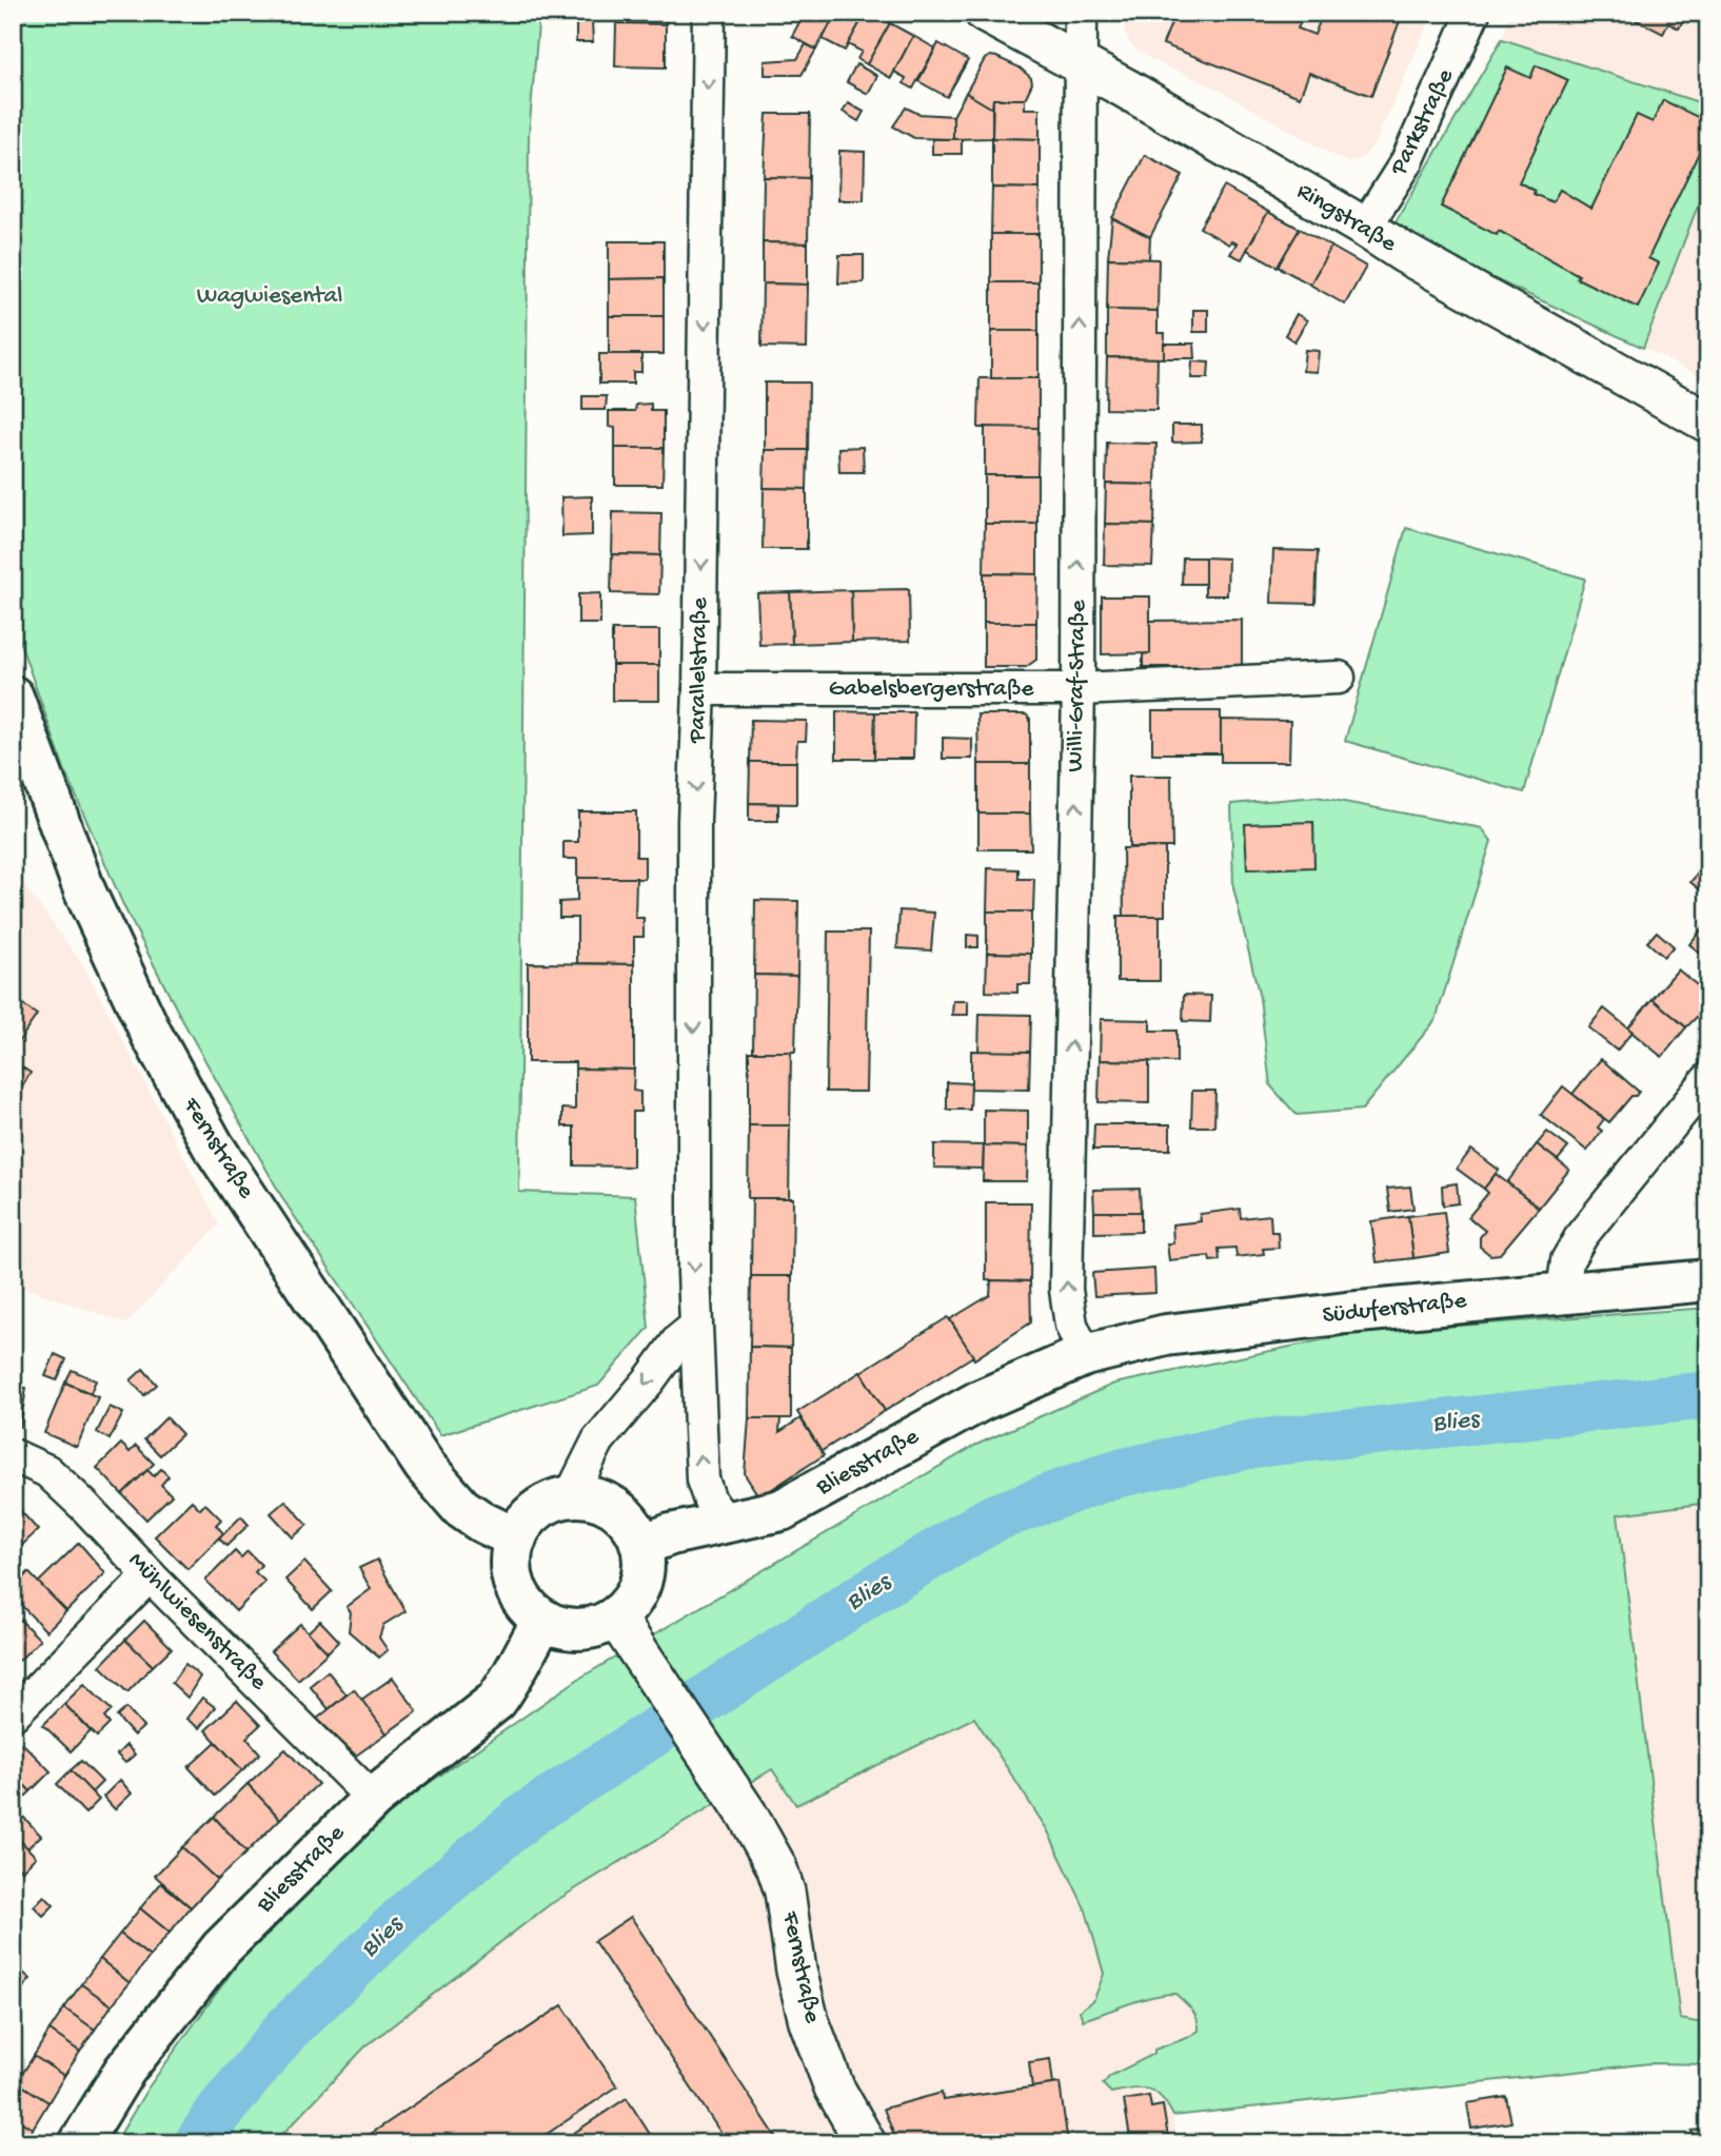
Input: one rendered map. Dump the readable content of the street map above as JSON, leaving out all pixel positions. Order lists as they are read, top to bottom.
{
  "streets": {
    "main road": ["Fernstraße", "Süduferstraße", "Bliesstraße"],
    "street": [
      "Parkstraße",
      "Ringstraße",
      "Parallelstraße",
      "Willi-Graf-Straße",
      "Gabelsbergerstraße",
      "Mühlwiesenstraße"
    ]
  },
  "crossings": [
    ["Parkstraße", "Ringstraße"],
    ["Ringstraße", "Willi-Graf-Straße"],
    ["Parallelstraße", "Gabelsbergerstraße"],
    ["Parallelstraße", "Bliesstraße"],
    ["Willi-Graf-Straße", "Gabelsbergerstraße"],
    ["Willi-Graf-Straße", "Süduferstraße"],
    ["Willi-Graf-Straße", "Bliesstraße"],
    ["Fernstraße", "Bliesstraße"],
    ["Süduferstraße", "Bliesstraße"],
    ["Bliesstraße", "Mühlwiesenstraße"]
  ],
  "one_way": ["Willi-Graf-Straße"],
  "water": ["Blies"],
  "parks": ["Wagwiesental"]
}
